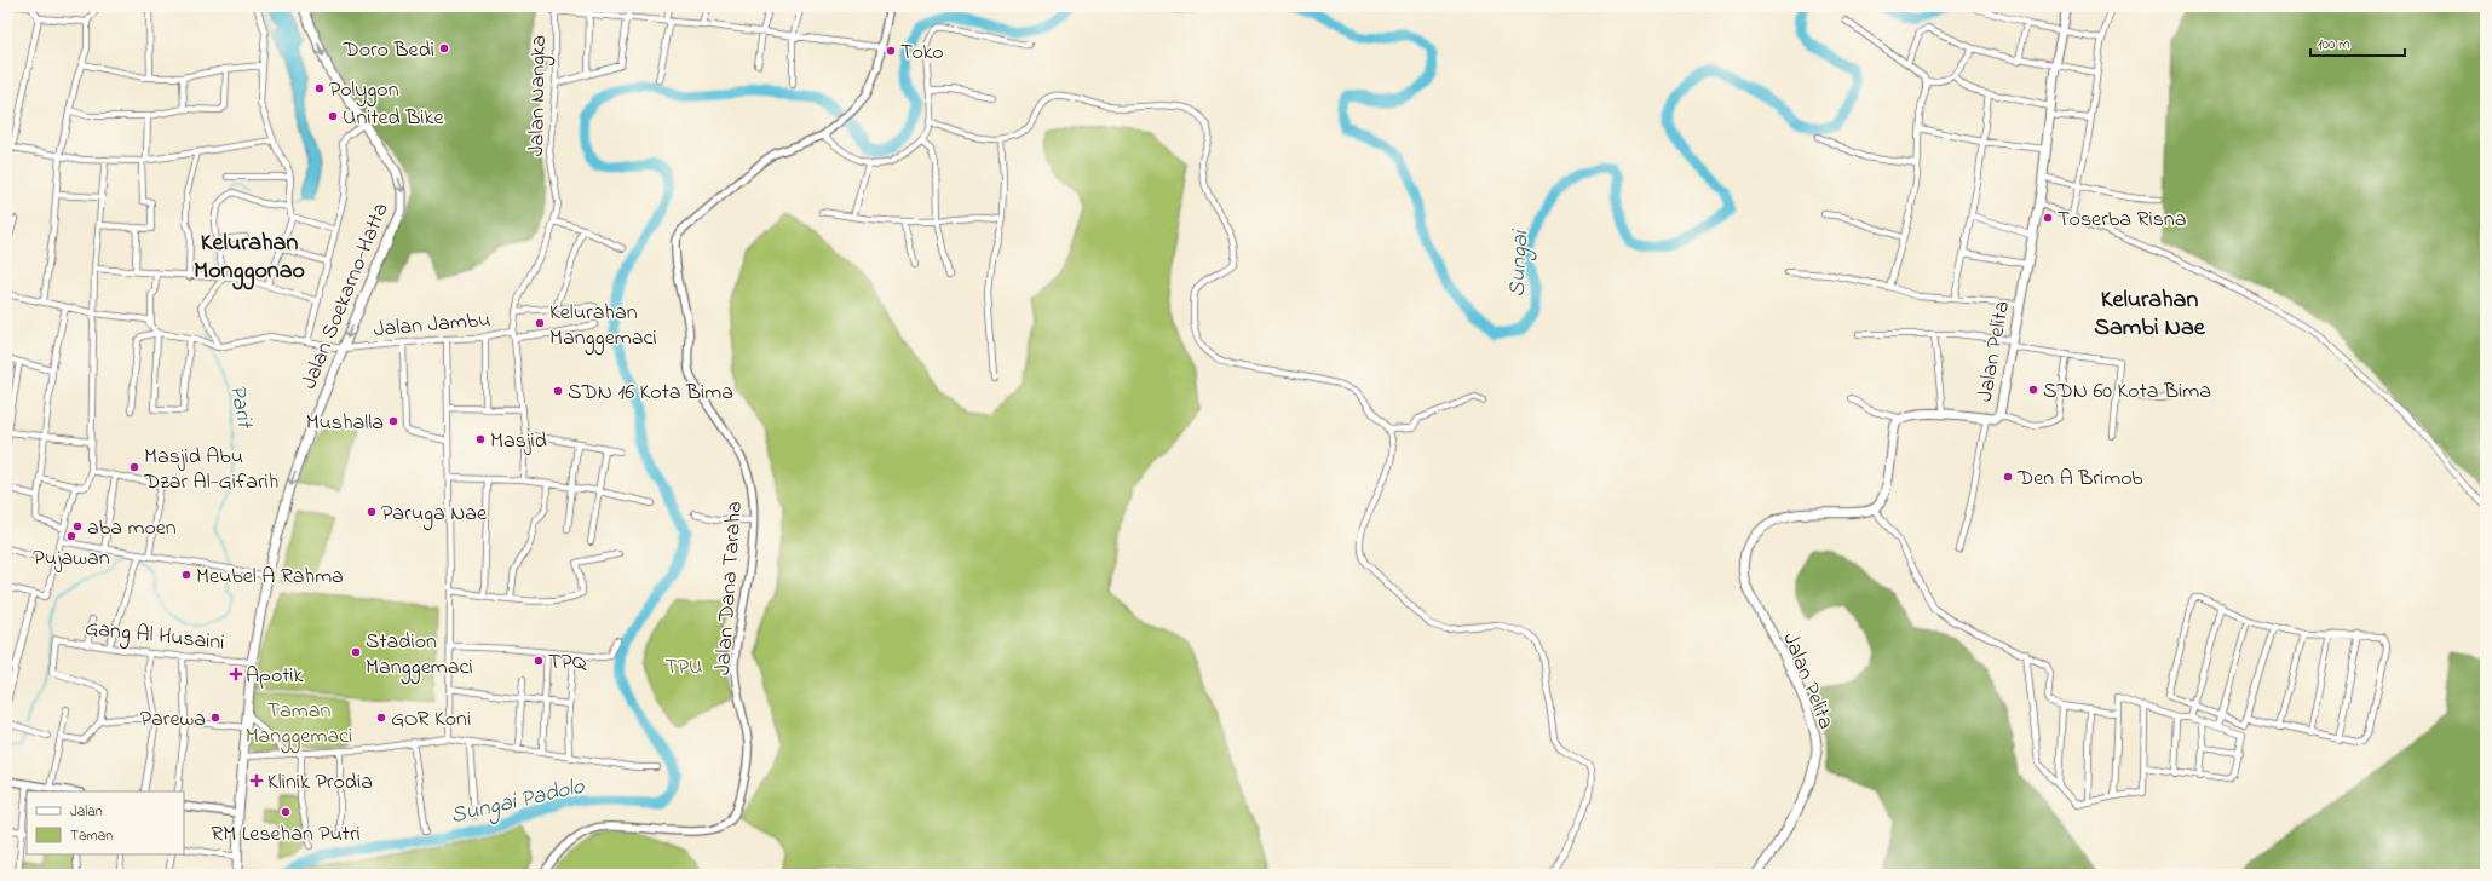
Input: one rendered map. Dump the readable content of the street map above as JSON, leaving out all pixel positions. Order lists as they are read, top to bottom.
{
  "streets": {
    "highway": ["Jalan Soekarno-Hatta", "Jalan Pelita"],
    "street": [
      "Jalan Nangka",
      "Jalan Jambu",
      "Jalan Dana Taraha",
      "Gang Al Husaini"
    ]
  },
  "crossings": [
    ["Jalan Nangka", "Jalan Jambu"],
    ["Jalan Nangka", "Jalan Dana Taraha"],
    ["Jalan Soekarno-Hatta", "Jalan Jambu"],
    ["Jalan Soekarno-Hatta", "Gang Al Husaini"]
  ],
  "one_way": ["Jalan Soekarno-Hatta"],
  "districts": ["Kelurahan Monggonao", "Kelurahan Sambi Nae"],
  "water": ["Sungai", "Parit", "Sungai Padolo"],
  "parks": ["TPU", "Taman Manggemaci"],
  "places": {
    "other": [
      "Doro Bedi",
      "Toko",
      "Polygon",
      "United Bike",
      "Toserba Risna",
      "Kelurahan Manggemaci",
      "SDN 60 Kota Bima",
      "SDN 16 Kota Bima",
      "Mushalla",
      "Masjid",
      "Masjid Abu Dzar Al-Gifarih",
      "Den A Brimob",
      "Paruga Nae",
      "aba moen",
      "Pujawan",
      "Meubel A Rahma",
      "Stadion Manggemaci",
      "TPQ",
      "Parewa",
      "GOR Koni",
      "RM Lesehan Putri"
    ],
    "health": ["Apotik", "Klinik Prodia"]
  },
  "legend": ["Jalan", "Taman"],
  "scale_bar": "100 m"
}
